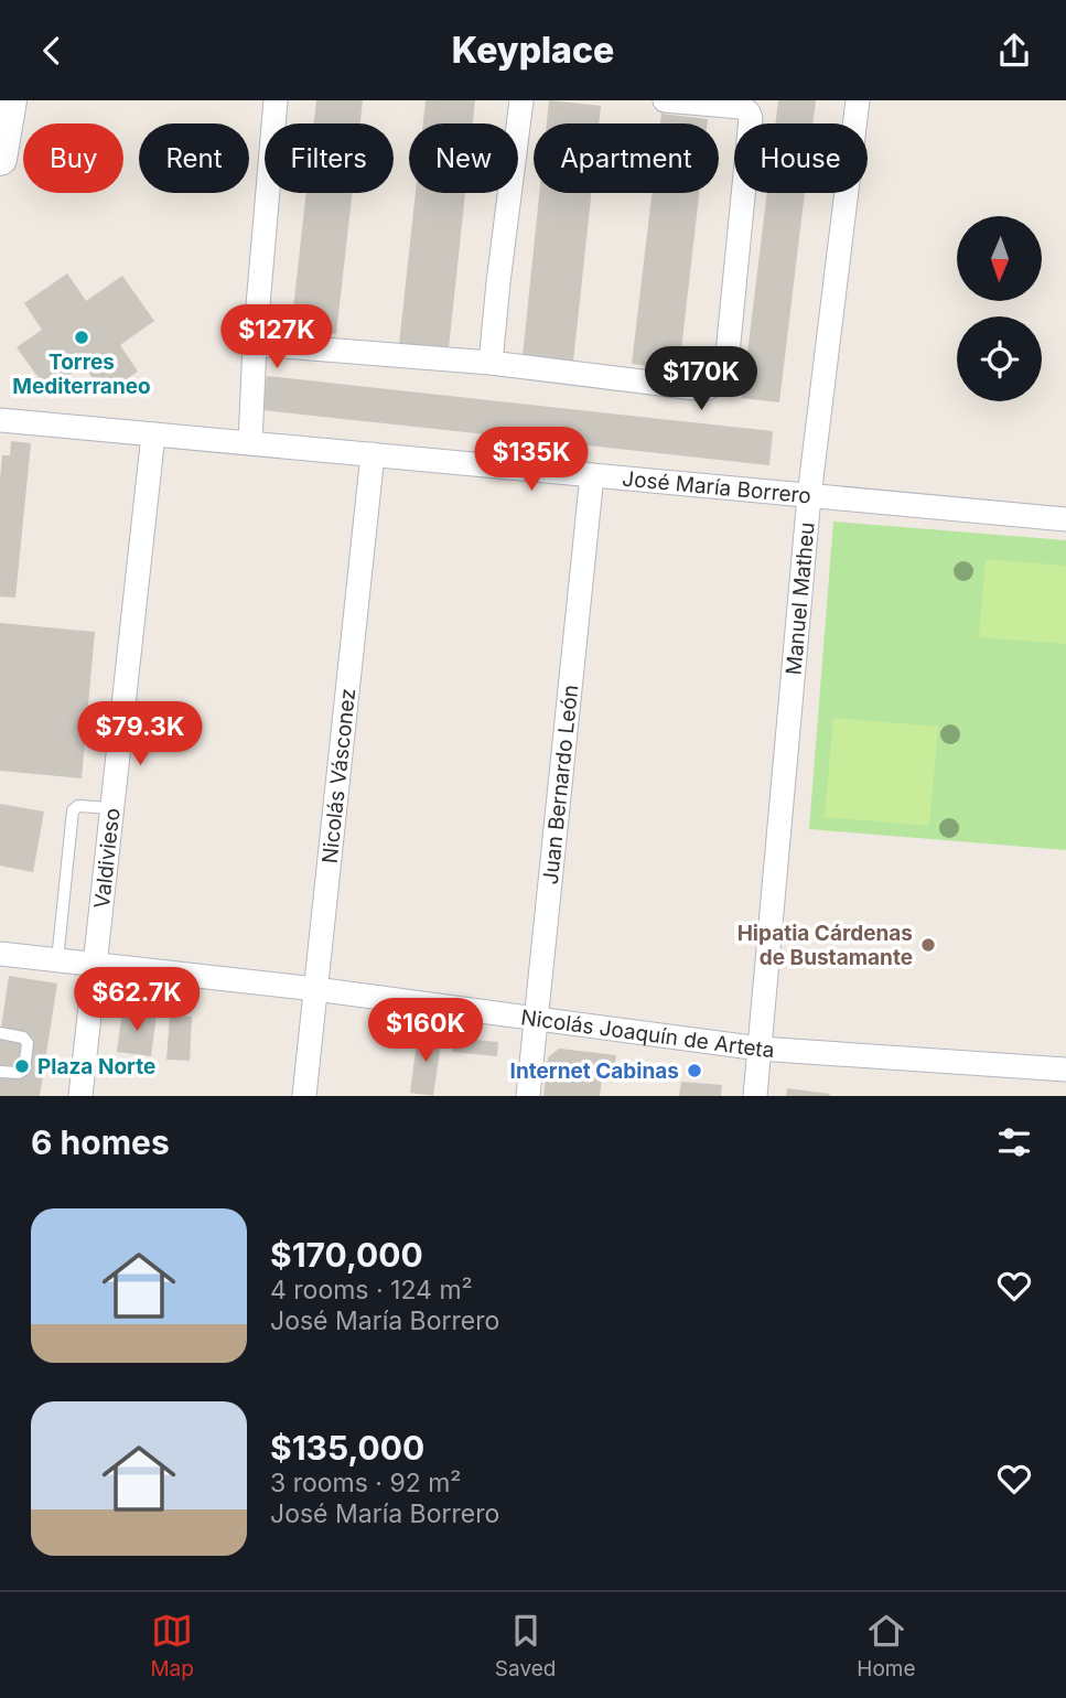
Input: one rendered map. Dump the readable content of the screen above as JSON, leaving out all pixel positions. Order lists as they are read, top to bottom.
{
  "streets": {
    "street": [
      "José María Borrero",
      "Manuel Matheu",
      "Nicolás Vásconez",
      "Juan Bernardo León",
      "Valdivieso",
      "Nicolás Joaquín de Arteta"
    ]
  },
  "crossings": [
    ["José María Borrero", "Manuel Matheu"],
    ["José María Borrero", "Nicolás Vásconez"],
    ["José María Borrero", "Juan Bernardo León"],
    ["José María Borrero", "Valdivieso"],
    ["Manuel Matheu", "Nicolás Joaquín de Arteta"],
    ["Nicolás Vásconez", "Nicolás Joaquín de Arteta"],
    ["Juan Bernardo León", "Nicolás Joaquín de Arteta"],
    ["Valdivieso", "Nicolás Joaquín de Arteta"]
  ],
  "places": [
    "Torres Mediterraneo",
    "Hipatia Cárdenas de Bustamante",
    "Plaza Norte",
    "Internet Cabinas"
  ],
  "north": "bottom",
  "page": {
    "header": "Keyplace",
    "chip": [
      "Buy",
      "Rent",
      "Filters",
      "New",
      "Apartment",
      "House"
    ],
    "price": [
      "$127K",
      "$170K",
      "$135K",
      "$79.3K",
      "$62.7K",
      "$160K"
    ],
    "heading": "6 homes",
    "list": [
      {
        "name": "$170,000",
        "note": "4 rooms · 124 m² · José María Borrero"
      },
      {
        "name": "$135,000",
        "note": "3 rooms · 92 m² · José María Borrero"
      }
    ],
    "tabs": ["Map", "Saved", "Home"]
  }
}
